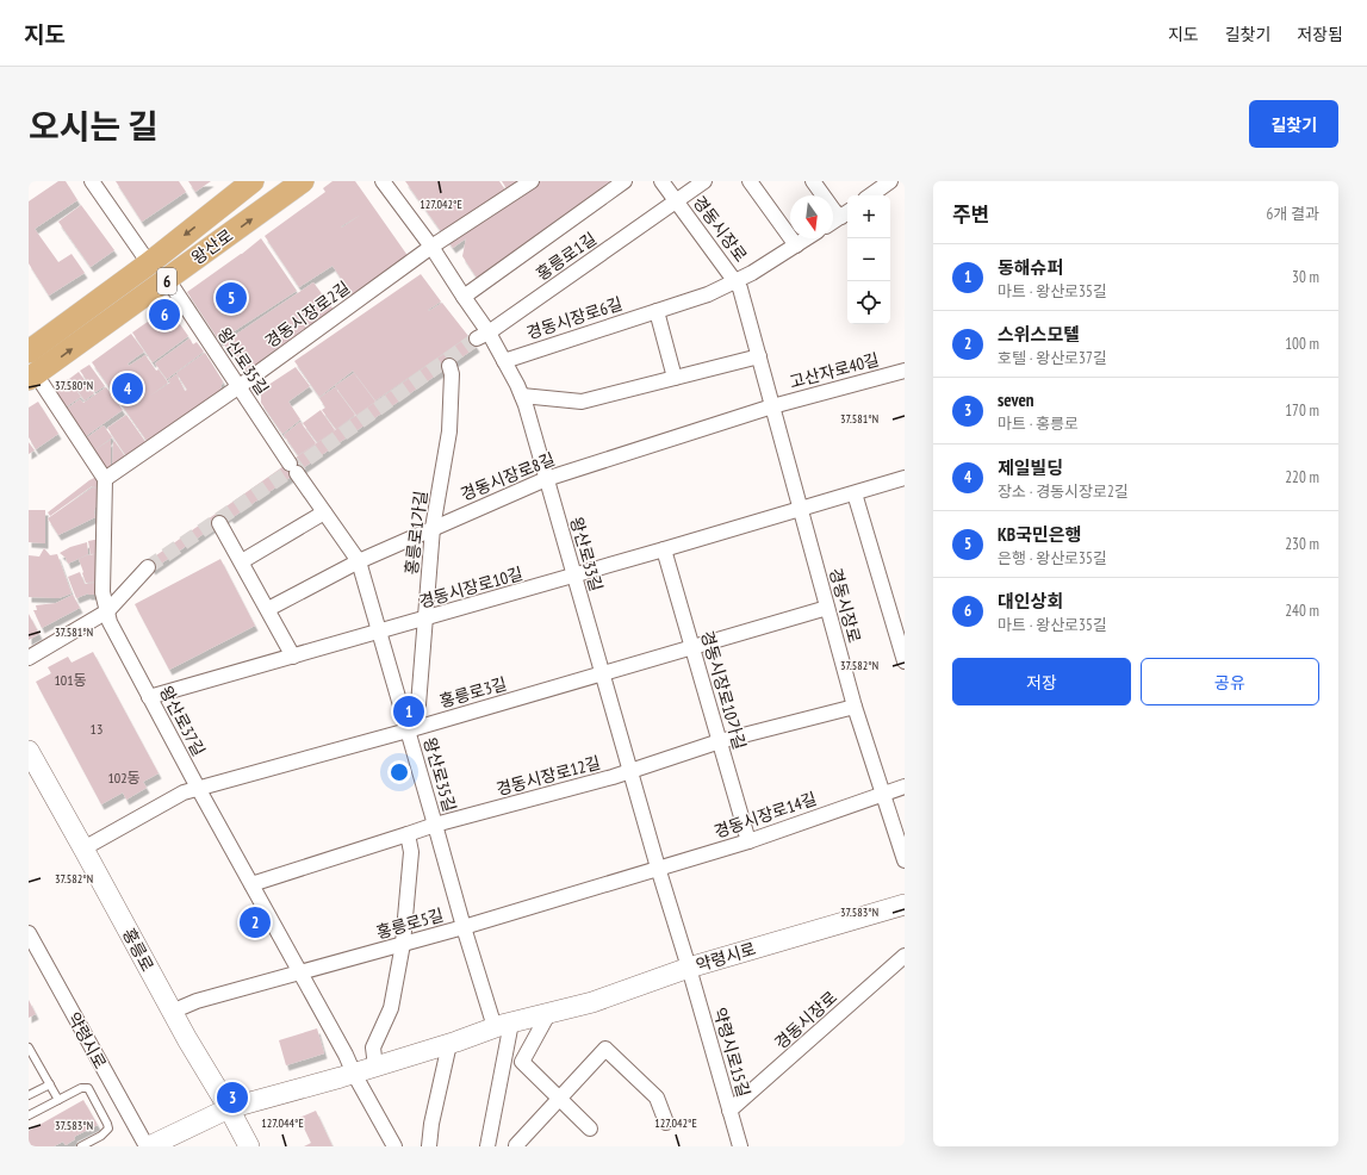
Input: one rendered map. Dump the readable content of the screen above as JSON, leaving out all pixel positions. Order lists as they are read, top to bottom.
{
  "streets": {
    "main road": [
      "왕산로",
      "6",
      "홍릉로",
      "약령시로"
    ],
    "street": [
      "경동시장로",
      "홍릉로1길",
      "경동시장로2길",
      "경동시장로6길",
      "왕산로35길",
      "고산자로40길",
      "경동시장로8길",
      "홍릉로1가길",
      "왕산로33길",
      "경동시장로10길",
      "경동시장로10가길",
      "홍릉로3길",
      "왕산로37길",
      "경동시장로12길",
      "경동시장로14길",
      "홍릉로5길",
      "약령시로15길"
    ]
  },
  "crossings": [
    ["경동시장로", "홍릉로1길"],
    ["경동시장로", "경동시장로6길"],
    ["경동시장로", "고산자로40길"],
    ["경동시장로", "경동시장로8길"],
    ["경동시장로", "경동시장로10길"],
    ["경동시장로", "홍릉로3길"],
    ["경동시장로", "경동시장로12길"],
    ["경동시장로", "경동시장로14길"],
    ["경동시장로", "약령시로15길"],
    ["왕산로", "왕산로35길"],
    ["홍릉로1길", "왕산로33길"],
    ["경동시장로2길", "왕산로35길"],
    ["경동시장로2길", "왕산로33길"],
    ["경동시장로2길", "왕산로37길"],
    ["경동시장로6길", "왕산로33길"],
    ["왕산로35길", "경동시장로8길"],
    ["왕산로35길", "홍릉로1가길"],
    ["왕산로35길", "경동시장로10길"],
    ["왕산로35길", "홍릉로3길"],
    ["왕산로35길", "경동시장로12길"],
    ["왕산로35길", "홍릉로5길"],
    ["왕산로35길", "약령시로"],
    ["고산자로40길", "경동시장로8길"],
    ["경동시장로8길", "홍릉로1가길"],
    ["경동시장로8길", "왕산로33길"],
    ["홍릉로1가길", "경동시장로10길"],
    ["홍릉로1가길", "홍릉로3길"],
    ["왕산로33길", "경동시장로10길"],
    ["왕산로33길", "홍릉로3길"],
    ["왕산로33길", "경동시장로12길"],
    ["왕산로33길", "경동시장로14길"],
    ["왕산로33길", "홍릉로5길"],
    ["왕산로33길", "약령시로"],
    ["왕산로33길", "약령시로15길"],
    ["경동시장로10길", "경동시장로10가길"],
    ["경동시장로10길", "왕산로37길"],
    ["경동시장로10가길", "홍릉로3길"],
    ["경동시장로10가길", "경동시장로12길"],
    ["경동시장로10가길", "경동시장로14길"],
    ["홍릉로3길", "왕산로37길"],
    ["홍릉로3길", "홍릉로"],
    ["왕산로37길", "경동시장로12길"],
    ["왕산로37길", "홍릉로5길"],
    ["왕산로37길", "약령시로"],
    ["경동시장로14길", "홍릉로5길"],
    ["홍릉로5길", "홍릉로"],
    ["홍릉로", "약령시로"],
    ["약령시로", "약령시로15길"]
  ],
  "house_numbers": ["101동", "13", "102동"],
  "north": "bottom",
  "page": {
    "header": "지도",
    "nav": ["지도", "길찾기", "저장됨"],
    "title": "오시는 길",
    "buttons": [
      "길찾기",
      ["저장", "공유"]
    ],
    "heading": ["주변", "6개 결과"],
    "map_buttons": ["+", "−"],
    "list": [
      {
        "mark": "1",
        "name": "동해슈퍼",
        "note": "마트 · 왕산로35길",
        "value": "30 m"
      },
      {
        "mark": "2",
        "name": "스위스모텔",
        "note": "호텔 · 왕산로37길",
        "value": "100 m"
      },
      {
        "mark": "3",
        "name": "seven",
        "note": "마트 · 홍릉로",
        "value": "170 m"
      },
      {
        "mark": "4",
        "name": "제일빌딩",
        "note": "장소 · 경동시장로2길",
        "value": "220 m"
      },
      {
        "mark": "5",
        "name": "KB국민은행",
        "note": "은행 · 왕산로35길",
        "value": "230 m"
      },
      {
        "mark": "6",
        "name": "대인상회",
        "note": "마트 · 왕산로35길",
        "value": "240 m"
      }
    ],
    "pins": [
      "5",
      "6",
      "4",
      "1",
      "2",
      "3"
    ]
  },
  "coordinates": [
    "127.042°E",
    "37.580°N",
    "37.581°N",
    "37.582°N",
    "37.583°N",
    "127.044°E"
  ]
}
